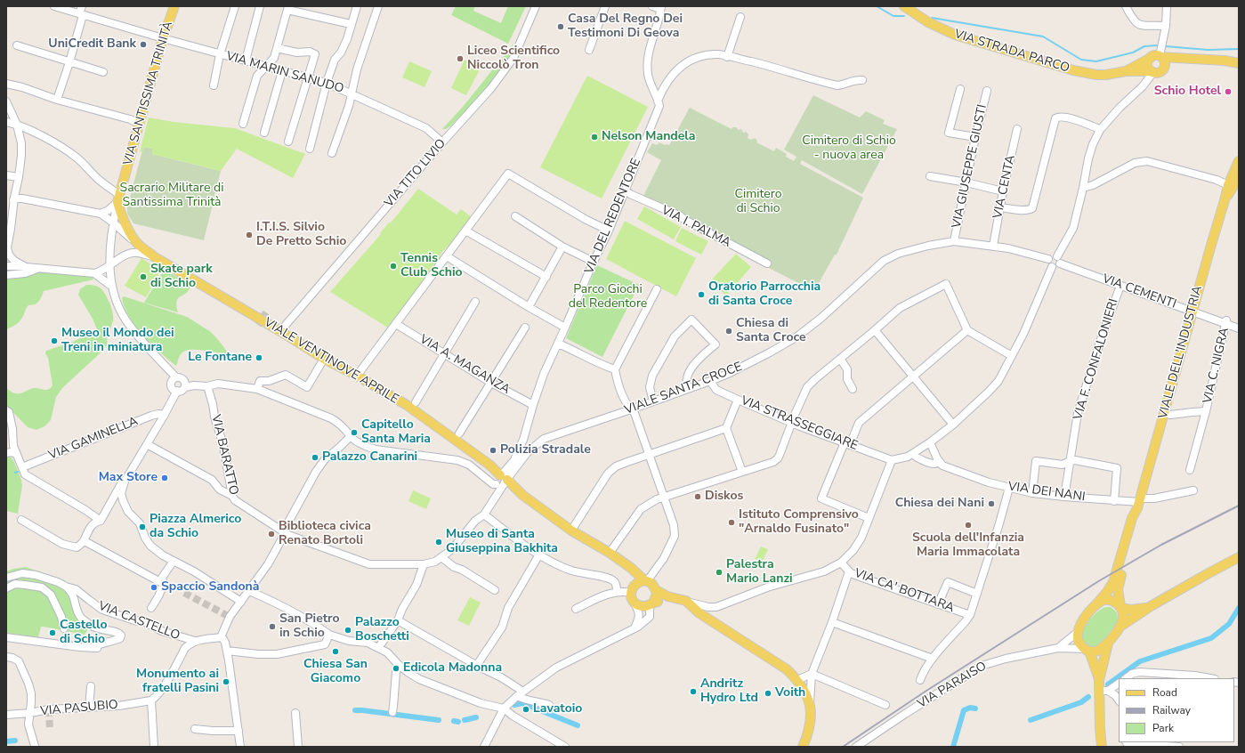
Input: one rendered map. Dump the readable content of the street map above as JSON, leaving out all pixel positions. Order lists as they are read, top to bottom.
{
  "streets": {
    "main road": [
      "VIA STRADA PARCO",
      "VIA SANTISSIMA TRINITÀ",
      "VIALE DELL'INDUSTRIA",
      "VIALE VENTINOVE APRILE"
    ],
    "street": [
      "VIA MARIN SANUDO",
      "VIA GIUSEPPE GIUSTI",
      "VIA TITO LIVIO",
      "VIA CENTA",
      "VIA DEL REDENTORE",
      "VIA I. PALMA",
      "VIA CEMENTI",
      "VIA F. CONFALONIERI",
      "VIA A. MAGANZA",
      "VIA C. NIGRA",
      "VIALE SANTA CROCE",
      "VIA STRASSEGGIARE",
      "VIA GAMINELLA",
      "VIA BARATTO",
      "VIA DEI NANI",
      "VIA CA' BOTTARA",
      "VIA CASTELLO",
      "VIA PARAISO",
      "VIA PASUBIO"
    ]
  },
  "crossings": [
    ["VIA MARIN SANUDO", "VIA SANTISSIMA TRINITÀ"],
    ["VIA MARIN SANUDO", "VIA TITO LIVIO"],
    ["VIA SANTISSIMA TRINITÀ", "VIALE VENTINOVE APRILE"],
    ["VIA GIUSEPPE GIUSTI", "VIALE SANTA CROCE"],
    ["VIA TITO LIVIO", "VIALE VENTINOVE APRILE"],
    ["VIA CENTA", "VIALE SANTA CROCE"],
    ["VIA DEL REDENTORE", "VIA I. PALMA"],
    ["VIA DEL REDENTORE", "VIA A. MAGANZA"],
    ["VIA DEL REDENTORE", "VIALE SANTA CROCE"],
    ["VIA CEMENTI", "VIALE DELL'INDUSTRIA"],
    ["VIA CEMENTI", "VIA F. CONFALONIERI"],
    ["VIA CEMENTI", "VIA C. NIGRA"],
    ["VIA CEMENTI", "VIALE SANTA CROCE"],
    ["VIALE DELL'INDUSTRIA", "VIA DEI NANI"],
    ["VIALE DELL'INDUSTRIA", "VIA PARAISO"],
    ["VIA F. CONFALONIERI", "VIA DEI NANI"],
    ["VIALE VENTINOVE APRILE", "VIALE SANTA CROCE"],
    ["VIALE SANTA CROCE", "VIA STRASSEGGIARE"]
  ],
  "parks": [
    "Cimitero di Schio - nuova area",
    "Sacrario Militare di Santissima Trinità",
    "Cimitero di Schio",
    "Parco Giochi del Redentore"
  ],
  "places": [
    "Casa Del Regno Dei Testimoni Di Geova",
    "UniCredit Bank",
    "Liceo Scientifico Niccolò Tron",
    "Schio Hotel",
    "Nelson Mandela",
    "I.T.I.S. Silvio De Pretto Schio",
    "Tennis Club Schio",
    "Skate park di Schio",
    "Oratorio Parrocchia di Santa Croce",
    "Chiesa di Santa Croce",
    "Museo il Mondo dei Treni in miniatura",
    "Le Fontane",
    "Capitello Santa Maria",
    "Polizia Stradale",
    "Palazzo Canarini",
    "Max Store",
    "Diskos",
    "Chiesa dei Nani",
    "Istituto Comprensivo \"Arnaldo Fusinato\"",
    "Scuola dell'Infanzia Maria Immacolata",
    "Piazza Almerico da Schio",
    "Biblioteca civica Renato Bortoli",
    "Museo di Santa Giuseppina Bakhita",
    "Palestra Mario Lanzi",
    "Spaccio Sandonà",
    "San Pietro in Schio",
    "Palazzo Boschetti",
    "Castello di Schio",
    "Chiesa San Giacomo",
    "Edicola Madonna",
    "Monumento ai fratelli Pasini",
    "Andritz Hydro Ltd",
    "Voith",
    "Lavatoio"
  ],
  "legend": ["Road", "Railway", "Park"]
}
